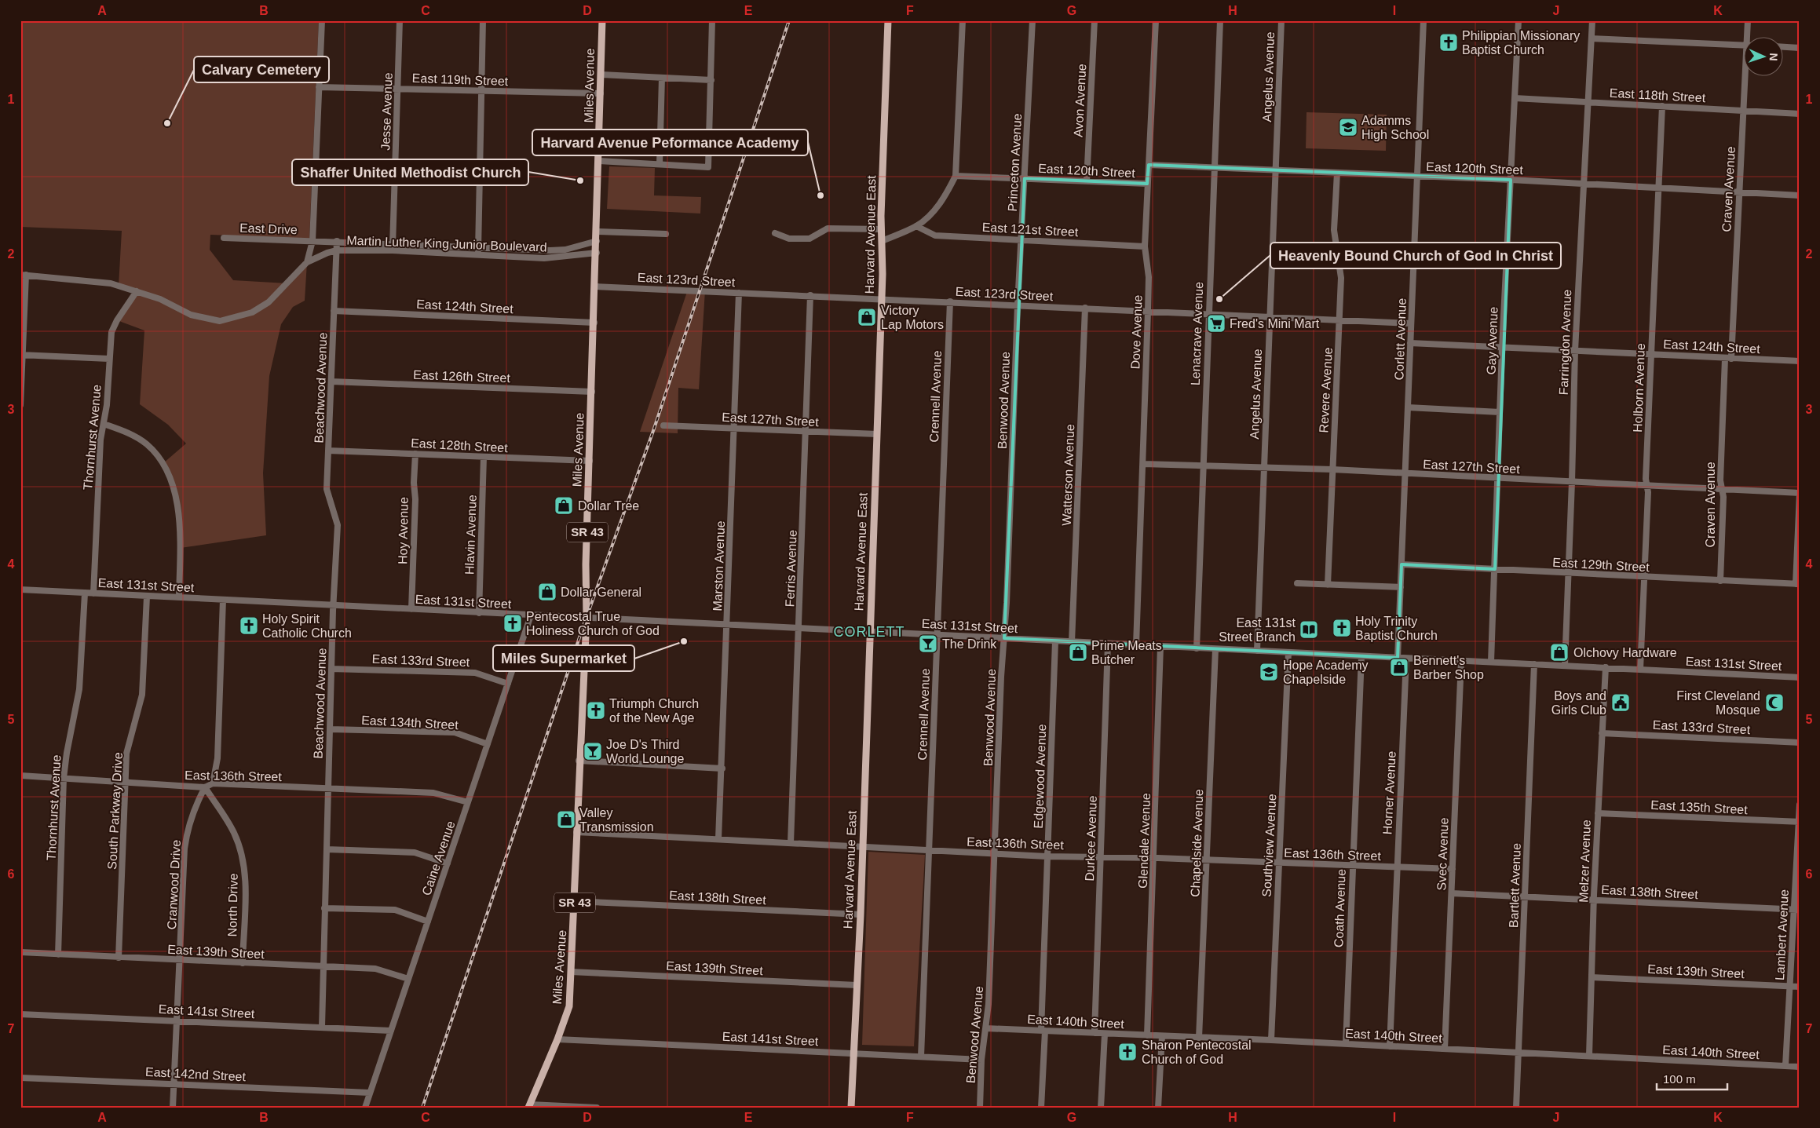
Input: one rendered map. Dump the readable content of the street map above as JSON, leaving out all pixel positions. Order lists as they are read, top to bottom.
{
  "streets": {
    "main road": ["Miles Avenue", "Harvard Avenue East", "SR 43"],
    "street": [
      "Angelus Avenue",
      "East 119th Street",
      "East 118th Street",
      "Avon Avenue",
      "Jesse Avenue",
      "Princeton Avenue",
      "East 120th Street",
      "Craven Avenue",
      "East Drive",
      "East 121st Street",
      "Martin Luther King Junior Boulevard",
      "East 123rd Street",
      "East 124th Street",
      "Dove Avenue",
      "Lenacrave Avenue",
      "Corlett Avenue",
      "Gay Avenue",
      "Farringdon Avenue",
      "East 126th Street",
      "Beachwood Avenue",
      "Holborn Avenue",
      "Revere Avenue",
      "Crennell Avenue",
      "Benwood Avenue",
      "East 127th Street",
      "Thornhurst Avenue",
      "East 128th Street",
      "Watterson Avenue",
      "Hoy Avenue",
      "Hlavin Avenue",
      "East 129th Street",
      "Marston Avenue",
      "Ferris Avenue",
      "East 131st Street",
      "East 133rd Street",
      "East 134th Street",
      "East 136th Street",
      "Edgewood Avenue",
      "Horner Avenue",
      "East 135th Street",
      "South Parkway Drive",
      "Durkee Avenue",
      "Glendale Avenue",
      "Chapelside Avenue",
      "Southview Avenue",
      "Svec Avenue",
      "Caine Avenue",
      "Melzer Avenue",
      "Cranwood Drive",
      "Bartlett Avenue",
      "East 138th Street",
      "North Drive",
      "Coath Avenue",
      "Lambert Avenue",
      "East 139th Street",
      "East 141st Street",
      "East 140th Street",
      "East 142nd Street"
    ]
  },
  "crossings": [
    ["Angelus Avenue", "East 120th Street"],
    ["Angelus Avenue", "East 123rd Street"],
    ["Angelus Avenue", "East 127th Street"],
    ["Angelus Avenue", "East 131st Street"],
    ["East 119th Street", "Miles Avenue"],
    ["East 119th Street", "Jesse Avenue"],
    ["Miles Avenue", "Martin Luther King Junior Boulevard"],
    ["Miles Avenue", "East 123rd Street"],
    ["Miles Avenue", "East 124th Street"],
    ["Miles Avenue", "East 126th Street"],
    ["Miles Avenue", "East 128th Street"],
    ["Miles Avenue", "East 131st Street"],
    ["Miles Avenue", "East 136th Street"],
    ["Miles Avenue", "East 138th Street"],
    ["Miles Avenue", "East 139th Street"],
    ["Miles Avenue", "East 141st Street"],
    ["East 118th Street", "Craven Avenue"],
    ["East 118th Street", "Gay Avenue"],
    ["East 118th Street", "Farringdon Avenue"],
    ["East 118th Street", "Holborn Avenue"],
    ["Avon Avenue", "East 120th Street"],
    ["Jesse Avenue", "Martin Luther King Junior Boulevard"],
    ["Princeton Avenue", "East 120th Street"],
    ["Princeton Avenue", "East 121st Street"],
    ["Princeton Avenue", "East 123rd Street"],
    ["Princeton Avenue", "Benwood Avenue"],
    ["East 120th Street", "Craven Avenue"],
    ["East 120th Street", "Dove Avenue"],
    ["East 120th Street", "Lenacrave Avenue"],
    ["East 120th Street", "Corlett Avenue"],
    ["East 120th Street", "Gay Avenue"],
    ["East 120th Street", "Farringdon Avenue"],
    ["East 120th Street", "Holborn Avenue"],
    ["East 120th Street", "Revere Avenue"],
    ["Craven Avenue", "East 124th Street"],
    ["Craven Avenue", "East 127th Street"],
    ["Craven Avenue", "East 129th Street"],
    ["East Drive", "Martin Luther King Junior Boulevard"],
    ["East 121st Street", "Dove Avenue"],
    ["Harvard Avenue East", "East 123rd Street"],
    ["Harvard Avenue East", "East 127th Street"],
    ["Harvard Avenue East", "East 131st Street"],
    ["Harvard Avenue East", "East 136th Street"],
    ["Harvard Avenue East", "East 138th Street"],
    ["Harvard Avenue East", "East 139th Street"],
    ["Harvard Avenue East", "East 141st Street"],
    ["Martin Luther King Junior Boulevard", "Beachwood Avenue"],
    ["Martin Luther King Junior Boulevard", "Thornhurst Avenue"],
    ["East 123rd Street", "Dove Avenue"],
    ["East 123rd Street", "Lenacrave Avenue"],
    ["East 123rd Street", "Corlett Avenue"],
    ["East 123rd Street", "Revere Avenue"],
    ["East 123rd Street", "Crennell Avenue"],
    ["East 123rd Street", "Benwood Avenue"],
    ["East 123rd Street", "Watterson Avenue"],
    ["East 123rd Street", "Marston Avenue"],
    ["East 123rd Street", "Ferris Avenue"],
    ["East 124th Street", "Corlett Avenue"],
    ["East 124th Street", "Gay Avenue"],
    ["East 124th Street", "Farringdon Avenue"],
    ["East 124th Street", "Beachwood Avenue"],
    ["East 124th Street", "Holborn Avenue"],
    ["Dove Avenue", "East 127th Street"],
    ["Dove Avenue", "East 131st Street"],
    ["Lenacrave Avenue", "East 127th Street"],
    ["Lenacrave Avenue", "East 131st Street"],
    ["Corlett Avenue", "East 127th Street"],
    ["Corlett Avenue", "East 129th Street"],
    ["Corlett Avenue", "East 131st Street"],
    ["Gay Avenue", "East 127th Street"],
    ["Gay Avenue", "East 129th Street"],
    ["Gay Avenue", "East 131st Street"],
    ["Farringdon Avenue", "East 127th Street"],
    ["Farringdon Avenue", "East 129th Street"],
    ["Farringdon Avenue", "East 131st Street"],
    ["East 126th Street", "Beachwood Avenue"],
    ["Beachwood Avenue", "East 128th Street"],
    ["Beachwood Avenue", "East 131st Street"],
    ["Beachwood Avenue", "East 133rd Street"],
    ["Beachwood Avenue", "East 134th Street"],
    ["Beachwood Avenue", "East 136th Street"],
    ["Beachwood Avenue", "East 139th Street"],
    ["Beachwood Avenue", "East 141st Street"],
    ["Holborn Avenue", "East 127th Street"],
    ["Holborn Avenue", "East 129th Street"],
    ["Holborn Avenue", "East 131st Street"],
    ["Revere Avenue", "East 127th Street"],
    ["Crennell Avenue", "East 131st Street"],
    ["Crennell Avenue", "East 136th Street"],
    ["Crennell Avenue", "East 141st Street"],
    ["Benwood Avenue", "East 131st Street"],
    ["Benwood Avenue", "East 136th Street"],
    ["Benwood Avenue", "East 141st Street"],
    ["Benwood Avenue", "East 140th Street"],
    ["East 127th Street", "Marston Avenue"],
    ["East 127th Street", "Ferris Avenue"],
    ["Thornhurst Avenue", "East 131st Street"],
    ["Thornhurst Avenue", "East 136th Street"],
    ["Thornhurst Avenue", "East 139th Street"],
    ["East 128th Street", "Hoy Avenue"],
    ["East 128th Street", "Hlavin Avenue"],
    ["Watterson Avenue", "East 131st Street"],
    ["Hoy Avenue", "East 131st Street"],
    ["Hlavin Avenue", "East 131st Street"],
    ["Marston Avenue", "East 131st Street"],
    ["Marston Avenue", "East 136th Street"],
    ["Ferris Avenue", "East 131st Street"],
    ["Ferris Avenue", "East 136th Street"],
    ["East 131st Street", "Edgewood Avenue"],
    ["East 131st Street", "Horner Avenue"],
    ["East 131st Street", "South Parkway Drive"],
    ["East 131st Street", "Durkee Avenue"],
    ["East 131st Street", "Glendale Avenue"],
    ["East 131st Street", "Chapelside Avenue"],
    ["East 131st Street", "Southview Avenue"],
    ["East 131st Street", "Svec Avenue"],
    ["East 131st Street", "Caine Avenue"],
    ["East 131st Street", "Melzer Avenue"],
    ["East 131st Street", "Bartlett Avenue"],
    ["East 131st Street", "Coath Avenue"],
    ["East 133rd Street", "Caine Avenue"],
    ["East 133rd Street", "Melzer Avenue"],
    ["East 134th Street", "Caine Avenue"],
    ["East 136th Street", "Edgewood Avenue"],
    ["East 136th Street", "Horner Avenue"],
    ["East 136th Street", "South Parkway Drive"],
    ["East 136th Street", "Durkee Avenue"],
    ["East 136th Street", "Glendale Avenue"],
    ["East 136th Street", "Chapelside Avenue"],
    ["East 136th Street", "Southview Avenue"],
    ["East 136th Street", "Svec Avenue"],
    ["East 136th Street", "Caine Avenue"],
    ["East 136th Street", "Cranwood Drive"],
    ["East 136th Street", "North Drive"],
    ["East 136th Street", "Coath Avenue"],
    ["Edgewood Avenue", "East 140th Street"],
    ["Horner Avenue", "East 140th Street"],
    ["East 135th Street", "Melzer Avenue"],
    ["East 135th Street", "Lambert Avenue"],
    ["South Parkway Drive", "East 139th Street"],
    ["Durkee Avenue", "East 140th Street"],
    ["Glendale Avenue", "East 140th Street"],
    ["Chapelside Avenue", "East 140th Street"],
    ["Southview Avenue", "East 140th Street"],
    ["Svec Avenue", "East 138th Street"],
    ["Svec Avenue", "East 140th Street"],
    ["Caine Avenue", "East 139th Street"],
    ["Caine Avenue", "East 141st Street"],
    ["Caine Avenue", "East 142nd Street"],
    ["Melzer Avenue", "East 138th Street"],
    ["Melzer Avenue", "East 139th Street"],
    ["Melzer Avenue", "East 140th Street"],
    ["Cranwood Drive", "North Drive"],
    ["Cranwood Drive", "East 139th Street"],
    ["Cranwood Drive", "East 141st Street"],
    ["Cranwood Drive", "East 142nd Street"],
    ["Bartlett Avenue", "East 138th Street"],
    ["Bartlett Avenue", "East 140th Street"],
    ["East 138th Street", "Lambert Avenue"],
    ["North Drive", "East 139th Street"],
    ["Coath Avenue", "East 140th Street"],
    ["Lambert Avenue", "East 139th Street"],
    ["Lambert Avenue", "East 140th Street"]
  ],
  "districts": ["CORLETT"],
  "places": {
    "church": [
      "Philippian Missionary Baptist Church",
      "Pentecostal True Holiness Church of God",
      "Holy Spirit Catholic Church",
      "Holy Trinity Baptist Church",
      "Triumph Church of the New Age",
      "Sharon Pentecostal Church of God"
    ],
    "other": [
      "Calvary Cemetery",
      "Shaffer United Methodist Church",
      "Harvard Avenue Peformance Academy",
      "Heavenly Bound Church of God In Christ",
      "Miles Supermarket"
    ],
    "school or university": ["Adamms High School", "Hope Academy Chapelside"],
    "shop": [
      "Victory Lap Motors",
      "Dollar Tree",
      "Dollar General",
      "Prime Meats Butcher",
      "Olchovy Hardware",
      "Bennett's Barber Shop",
      "Valley Transmission"
    ],
    "supermarket": ["Fred's Mini Mart"],
    "library": ["East 131st Street Branch"],
    "bar": ["The Drink", "Joe D's Third World Lounge"],
    "public building": ["Boys and Girls Club"],
    "mosque": ["First Cleveland Mosque"]
  },
  "scale_bar": "100 m",
  "north": "right",
  "grid": {
    "columns": [
      "A",
      "B",
      "C",
      "D",
      "E",
      "F",
      "G",
      "H",
      "I",
      "J",
      "K"
    ],
    "rows": [
      "1",
      "2",
      "3",
      "4",
      "5",
      "6",
      "7"
    ]
  }
}
